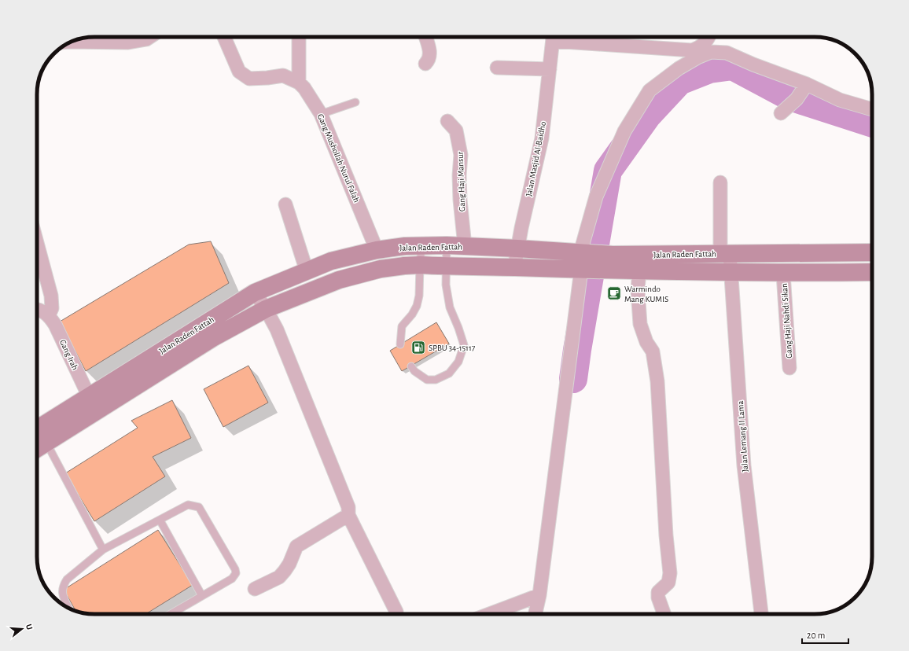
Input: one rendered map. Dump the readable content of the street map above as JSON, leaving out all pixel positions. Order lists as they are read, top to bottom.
{
  "streets": {
    "main road": ["Jalan Raden Fattah"],
    "street": [
      "Gang Mushollah Nurul Falah",
      "Jalan Masjid Al-Baidho",
      "Gang Haji Mansur",
      "Gang Haji Nahdi Sikan",
      "Gang Irah",
      "Jalan Lemang II Lama"
    ]
  },
  "crossings": [
    ["Gang Mushollah Nurul Falah", "Jalan Raden Fattah"],
    ["Jalan Masjid Al-Baidho", "Jalan Raden Fattah"],
    ["Gang Haji Mansur", "Jalan Raden Fattah"],
    ["Jalan Raden Fattah", "Gang Haji Nahdi Sikan"],
    ["Jalan Raden Fattah", "Gang Irah"],
    ["Jalan Raden Fattah", "Jalan Lemang II Lama"]
  ],
  "places": {
    "cafe": ["Warmindo Mang KUMIS"],
    "fuel station": ["SPBU 34-15117"]
  },
  "scale_bar": "20 m",
  "north": "right"
}
